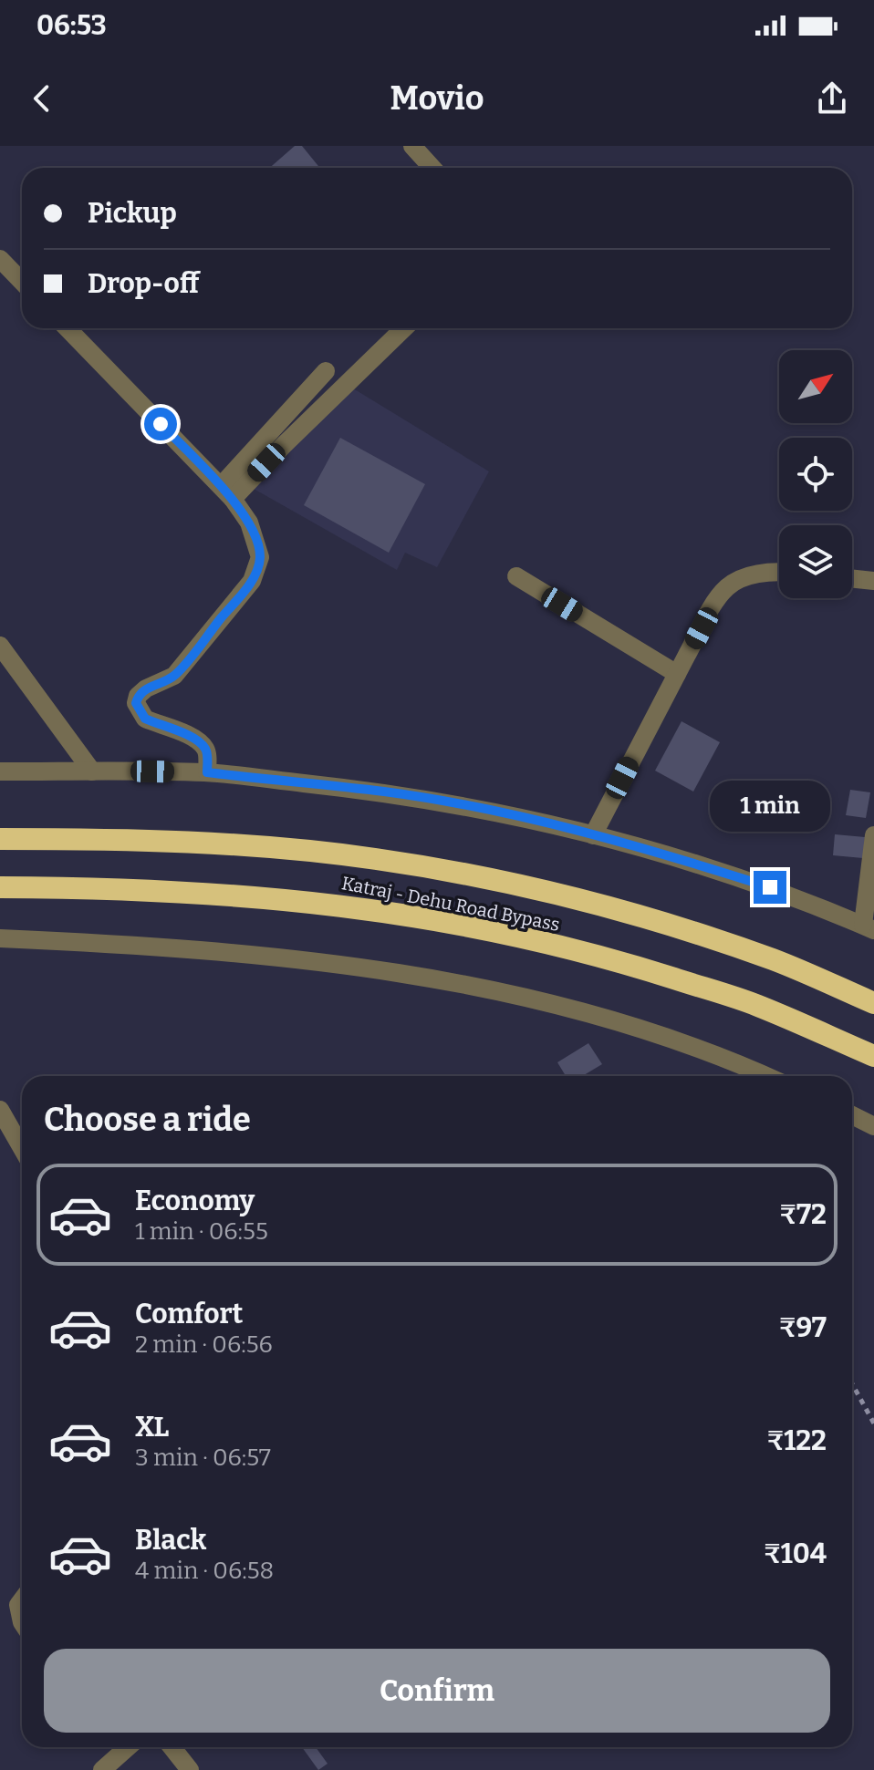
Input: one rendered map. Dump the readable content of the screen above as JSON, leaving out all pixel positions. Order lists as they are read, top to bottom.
{
  "streets": {
    "highway": ["Katraj - Dehu Road Bypass"]
  },
  "north": "top right",
  "page": {
    "status": "06:53",
    "header": "Movio",
    "banner": ["Pickup", "Drop-off"],
    "bubble": "1 min",
    "heading": "Choose a ride",
    "list": [
      {
        "name": "Economy",
        "note": "1 min · 06:55",
        "value": "₹72"
      },
      {
        "name": "Comfort",
        "note": "2 min · 06:56",
        "value": "₹97"
      },
      {
        "name": "XL",
        "note": "3 min · 06:57",
        "value": "₹122"
      },
      {
        "name": "Black",
        "note": "4 min · 06:58",
        "value": "₹104"
      }
    ],
    "buttons": "Confirm"
  }
}
